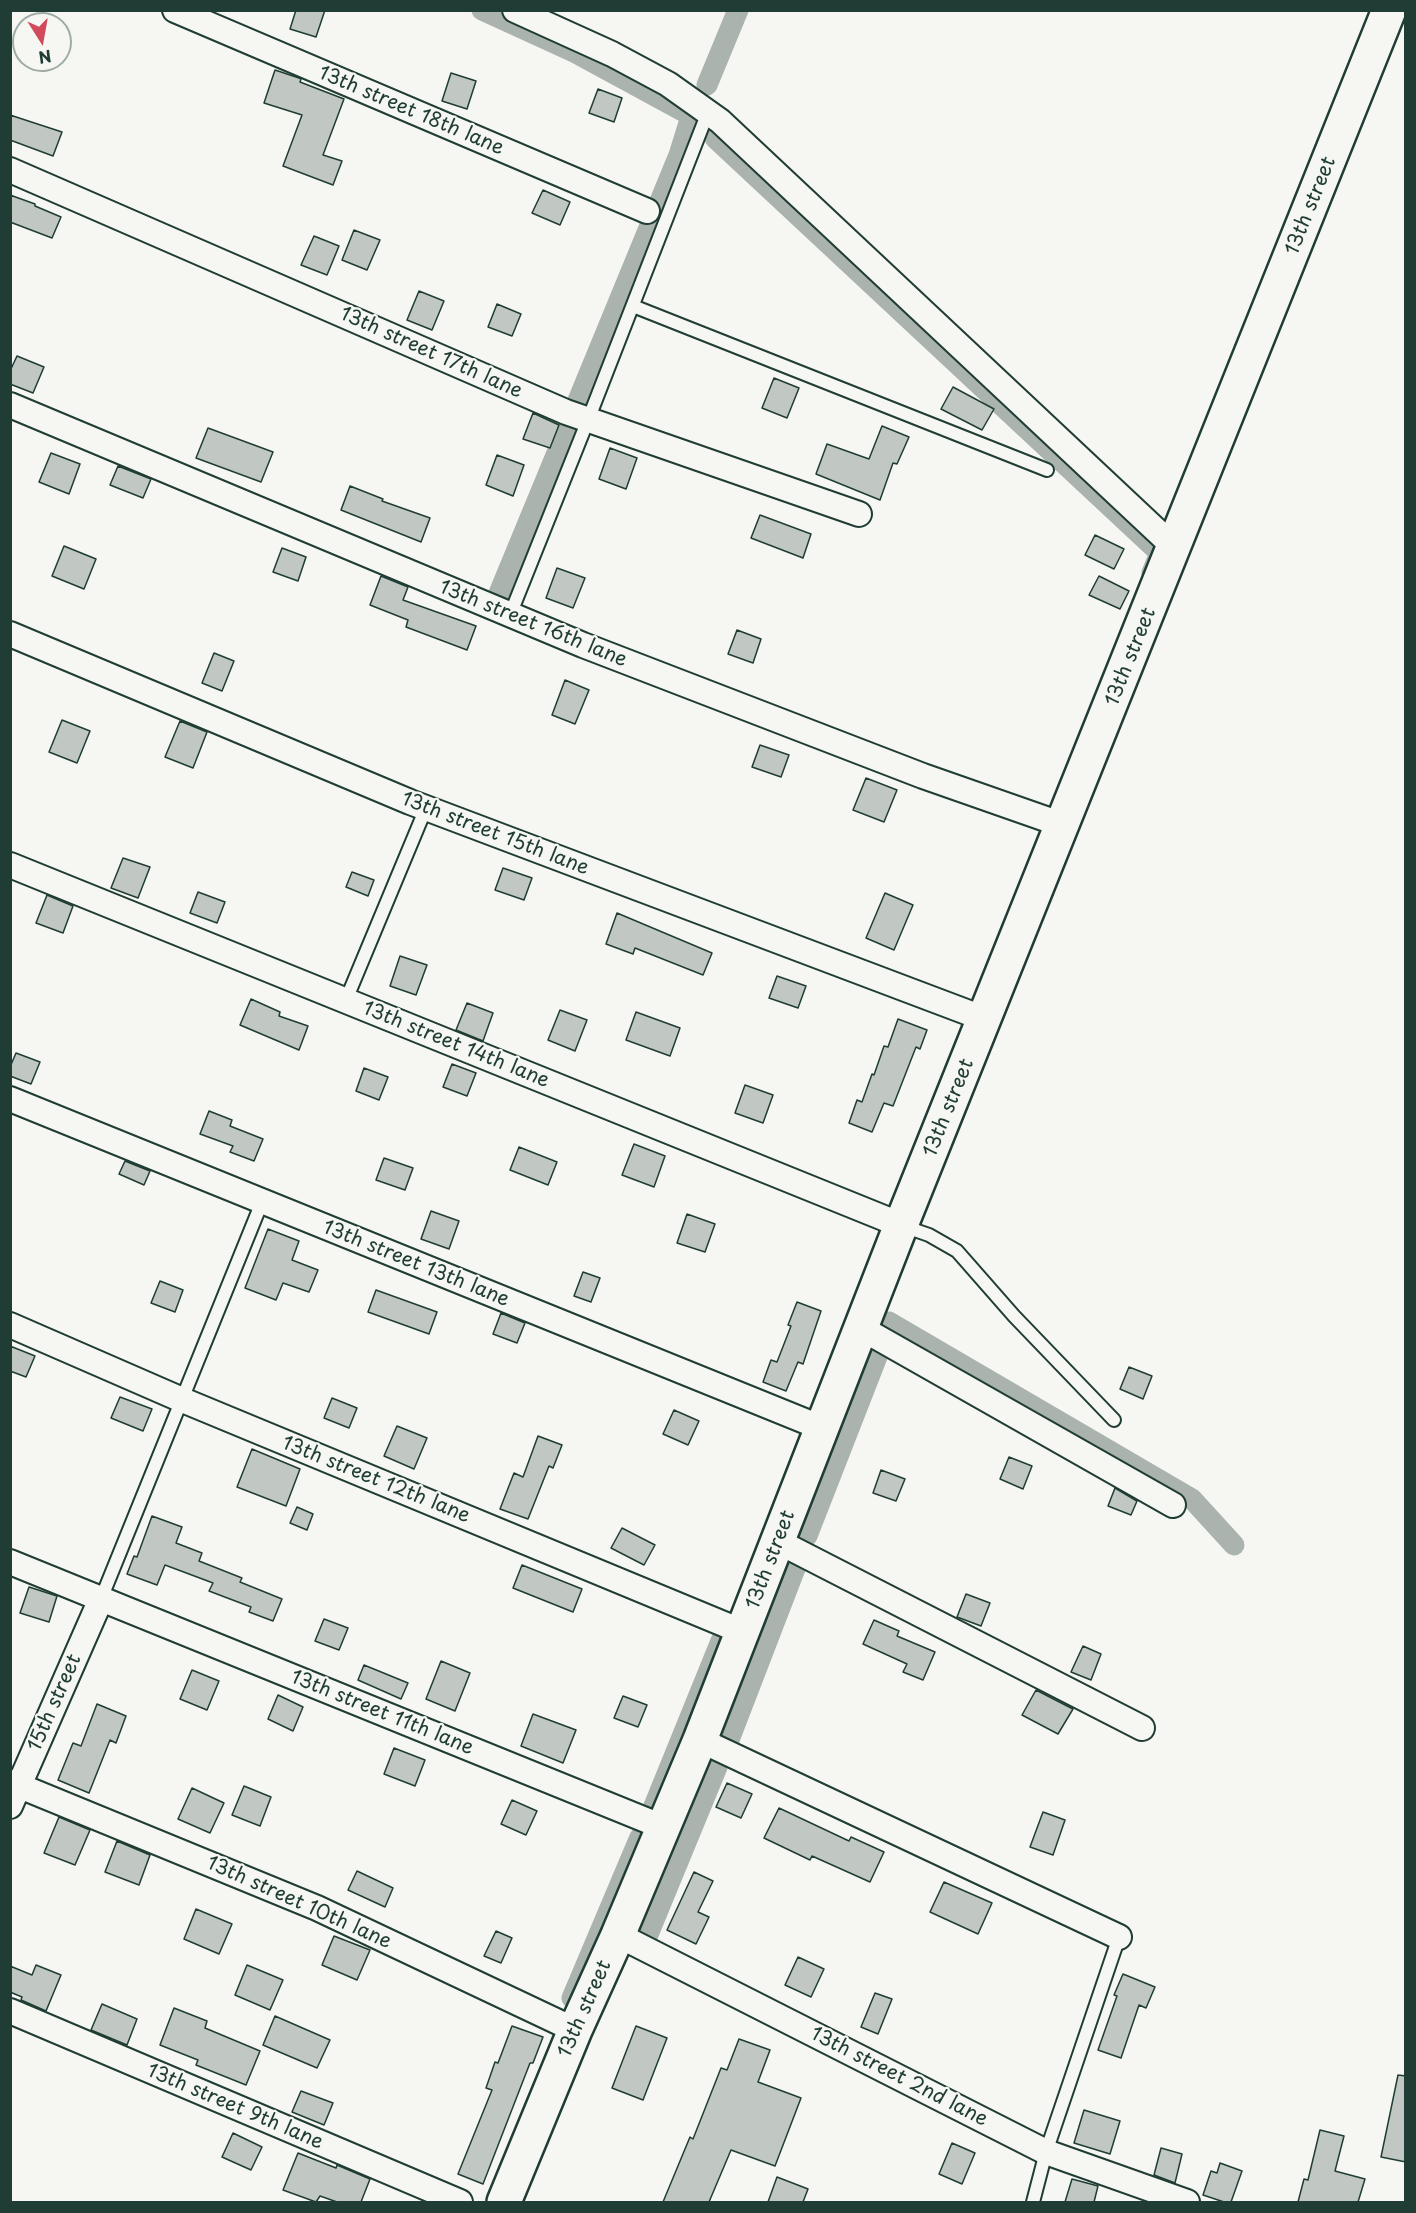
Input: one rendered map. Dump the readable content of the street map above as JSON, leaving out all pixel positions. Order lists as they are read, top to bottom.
{
  "streets": {
    "street": [
      "13th street 18th lane",
      "13th street",
      "13th street 17th lane",
      "13th street 16th lane",
      "13th street 15th lane",
      "13th street 14th lane",
      "13th street 13th lane",
      "13th street 12th lane",
      "15th street",
      "13th street 11th lane",
      "13th street 10th lane",
      "13th street 2nd lane",
      "13th street 9th lane"
    ]
  },
  "crossings": [
    ["13th street", "13th street 16th lane"],
    ["13th street", "13th street 15th lane"],
    ["13th street", "13th street 14th lane"],
    ["13th street", "13th street 13th lane"],
    ["13th street", "13th street 12th lane"],
    ["13th street", "13th street 11th lane"],
    ["13th street", "13th street 10th lane"],
    ["13th street", "13th street 2nd lane"],
    ["15th street", "13th street 11th lane"],
    ["15th street", "13th street 10th lane"]
  ],
  "north": "bottom"
}
